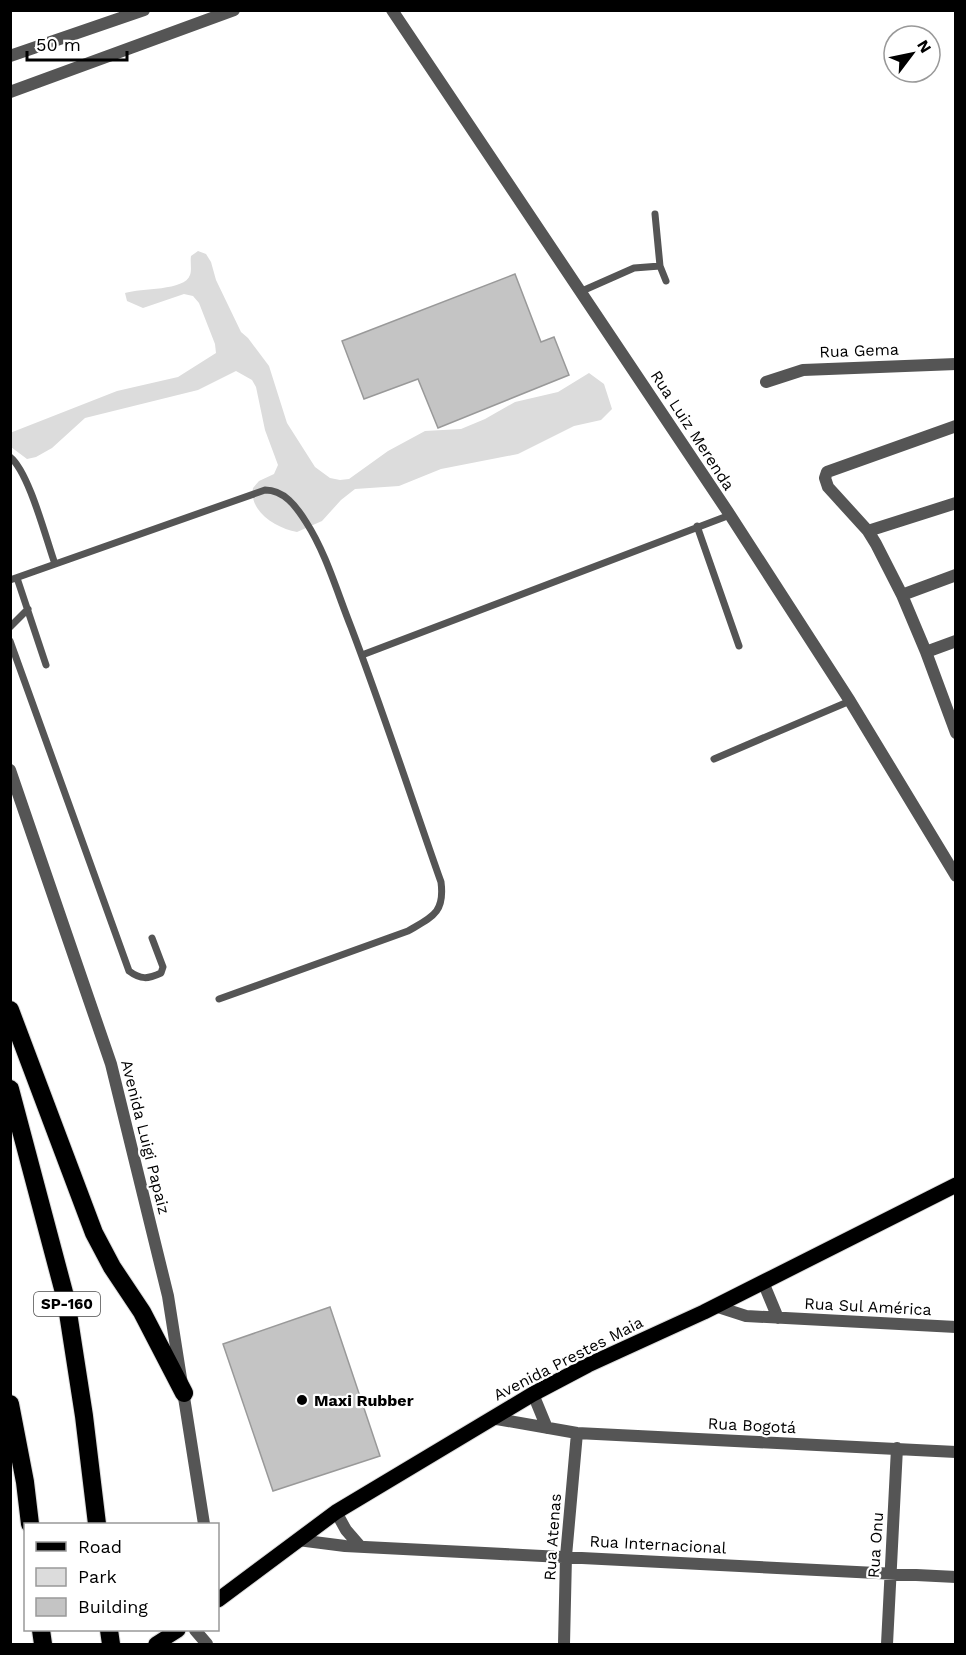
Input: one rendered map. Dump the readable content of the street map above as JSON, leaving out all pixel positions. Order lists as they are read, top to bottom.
{
  "streets": {
    "highway": ["SP-160"],
    "main road": ["Avenida Prestes Maia"],
    "street": [
      "Rua Gema",
      "Rua Luiz Merenda",
      "Avenida Luigi Papaiz",
      "Rua Sul América",
      "Rua Bogotá",
      "Rua Atenas",
      "Rua Internacional",
      "Rua Onu"
    ]
  },
  "crossings": [
    ["Rua Sul América", "Avenida Prestes Maia"],
    ["Avenida Prestes Maia", "Rua Bogotá"],
    ["Avenida Prestes Maia", "Rua Internacional"],
    ["Rua Bogotá", "Rua Atenas"],
    ["Rua Bogotá", "Rua Onu"],
    ["Rua Atenas", "Rua Internacional"],
    ["Rua Internacional", "Rua Onu"]
  ],
  "places": ["Maxi Rubber"],
  "legend": ["Road", "Park", "Building"],
  "scale_bar": "50 m",
  "north": "top right"
}
